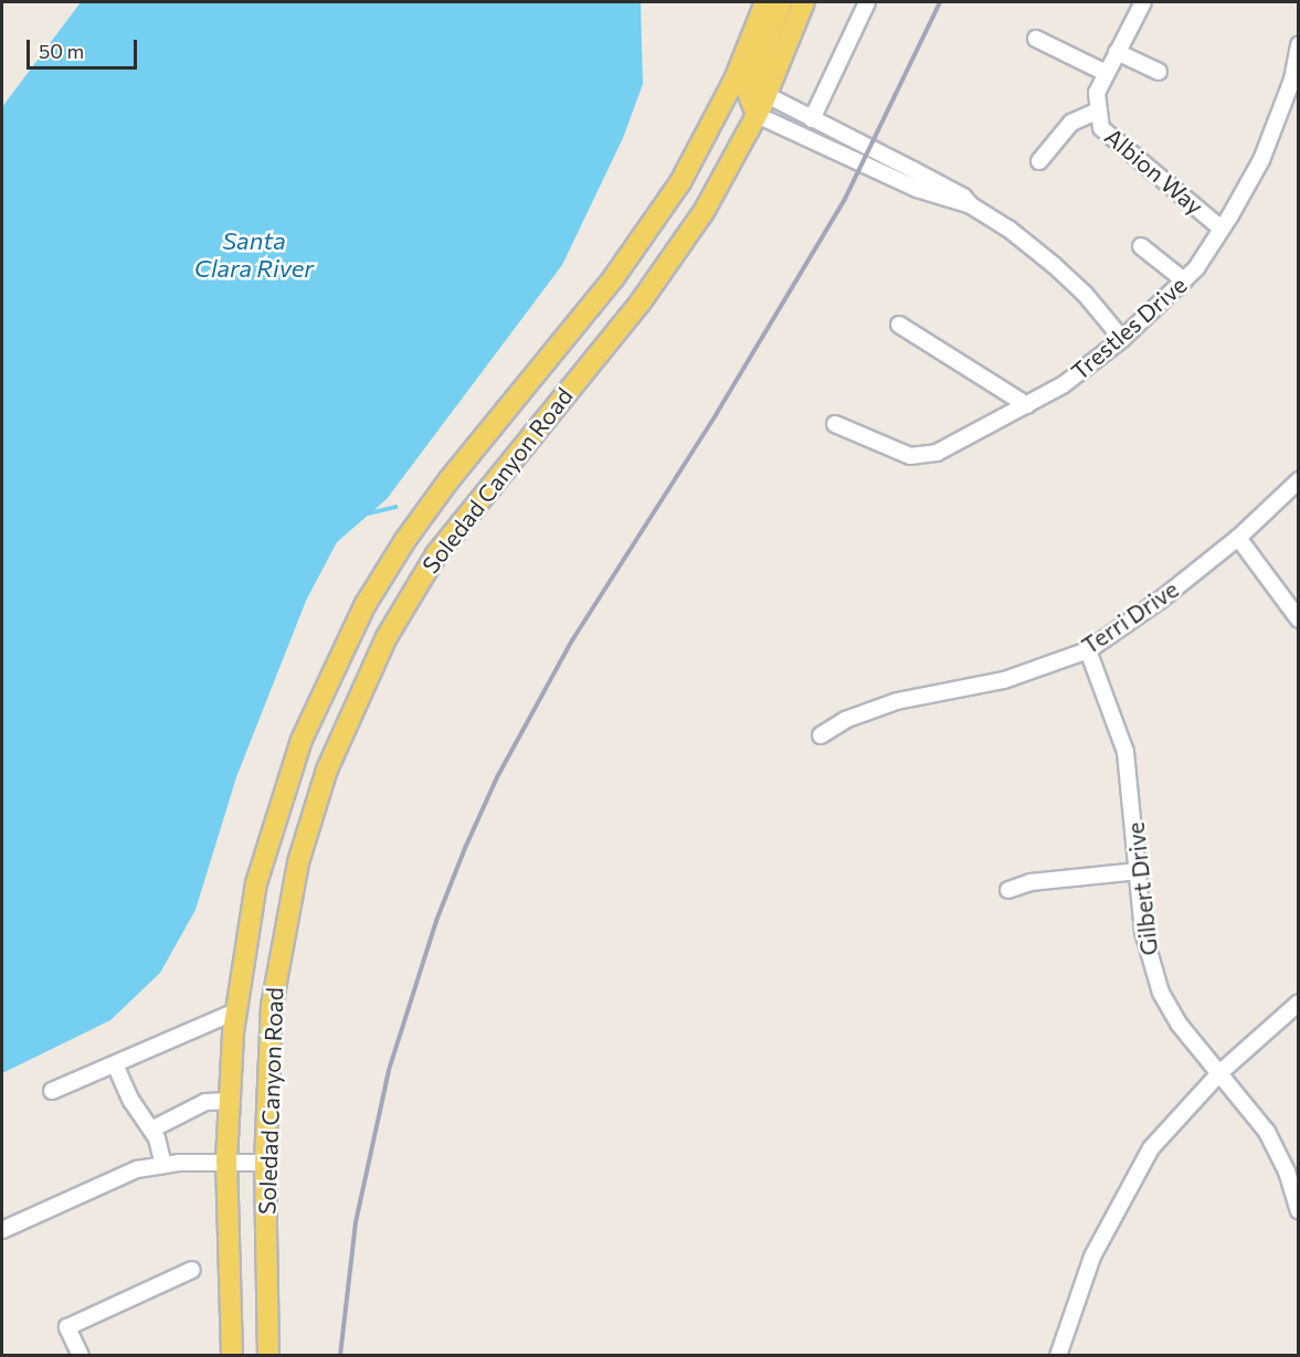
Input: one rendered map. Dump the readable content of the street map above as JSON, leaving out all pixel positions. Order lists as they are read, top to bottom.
{
  "streets": {
    "main road": ["Soledad Canyon Road"],
    "street": [
      "Albion Way",
      "Trestles Drive",
      "Terri Drive",
      "Gilbert Drive"
    ]
  },
  "crossings": [
    ["Albion Way", "Trestles Drive"],
    ["Terri Drive", "Gilbert Drive"]
  ],
  "water": ["Santa Clara River"],
  "scale_bar": "50 m"
}
